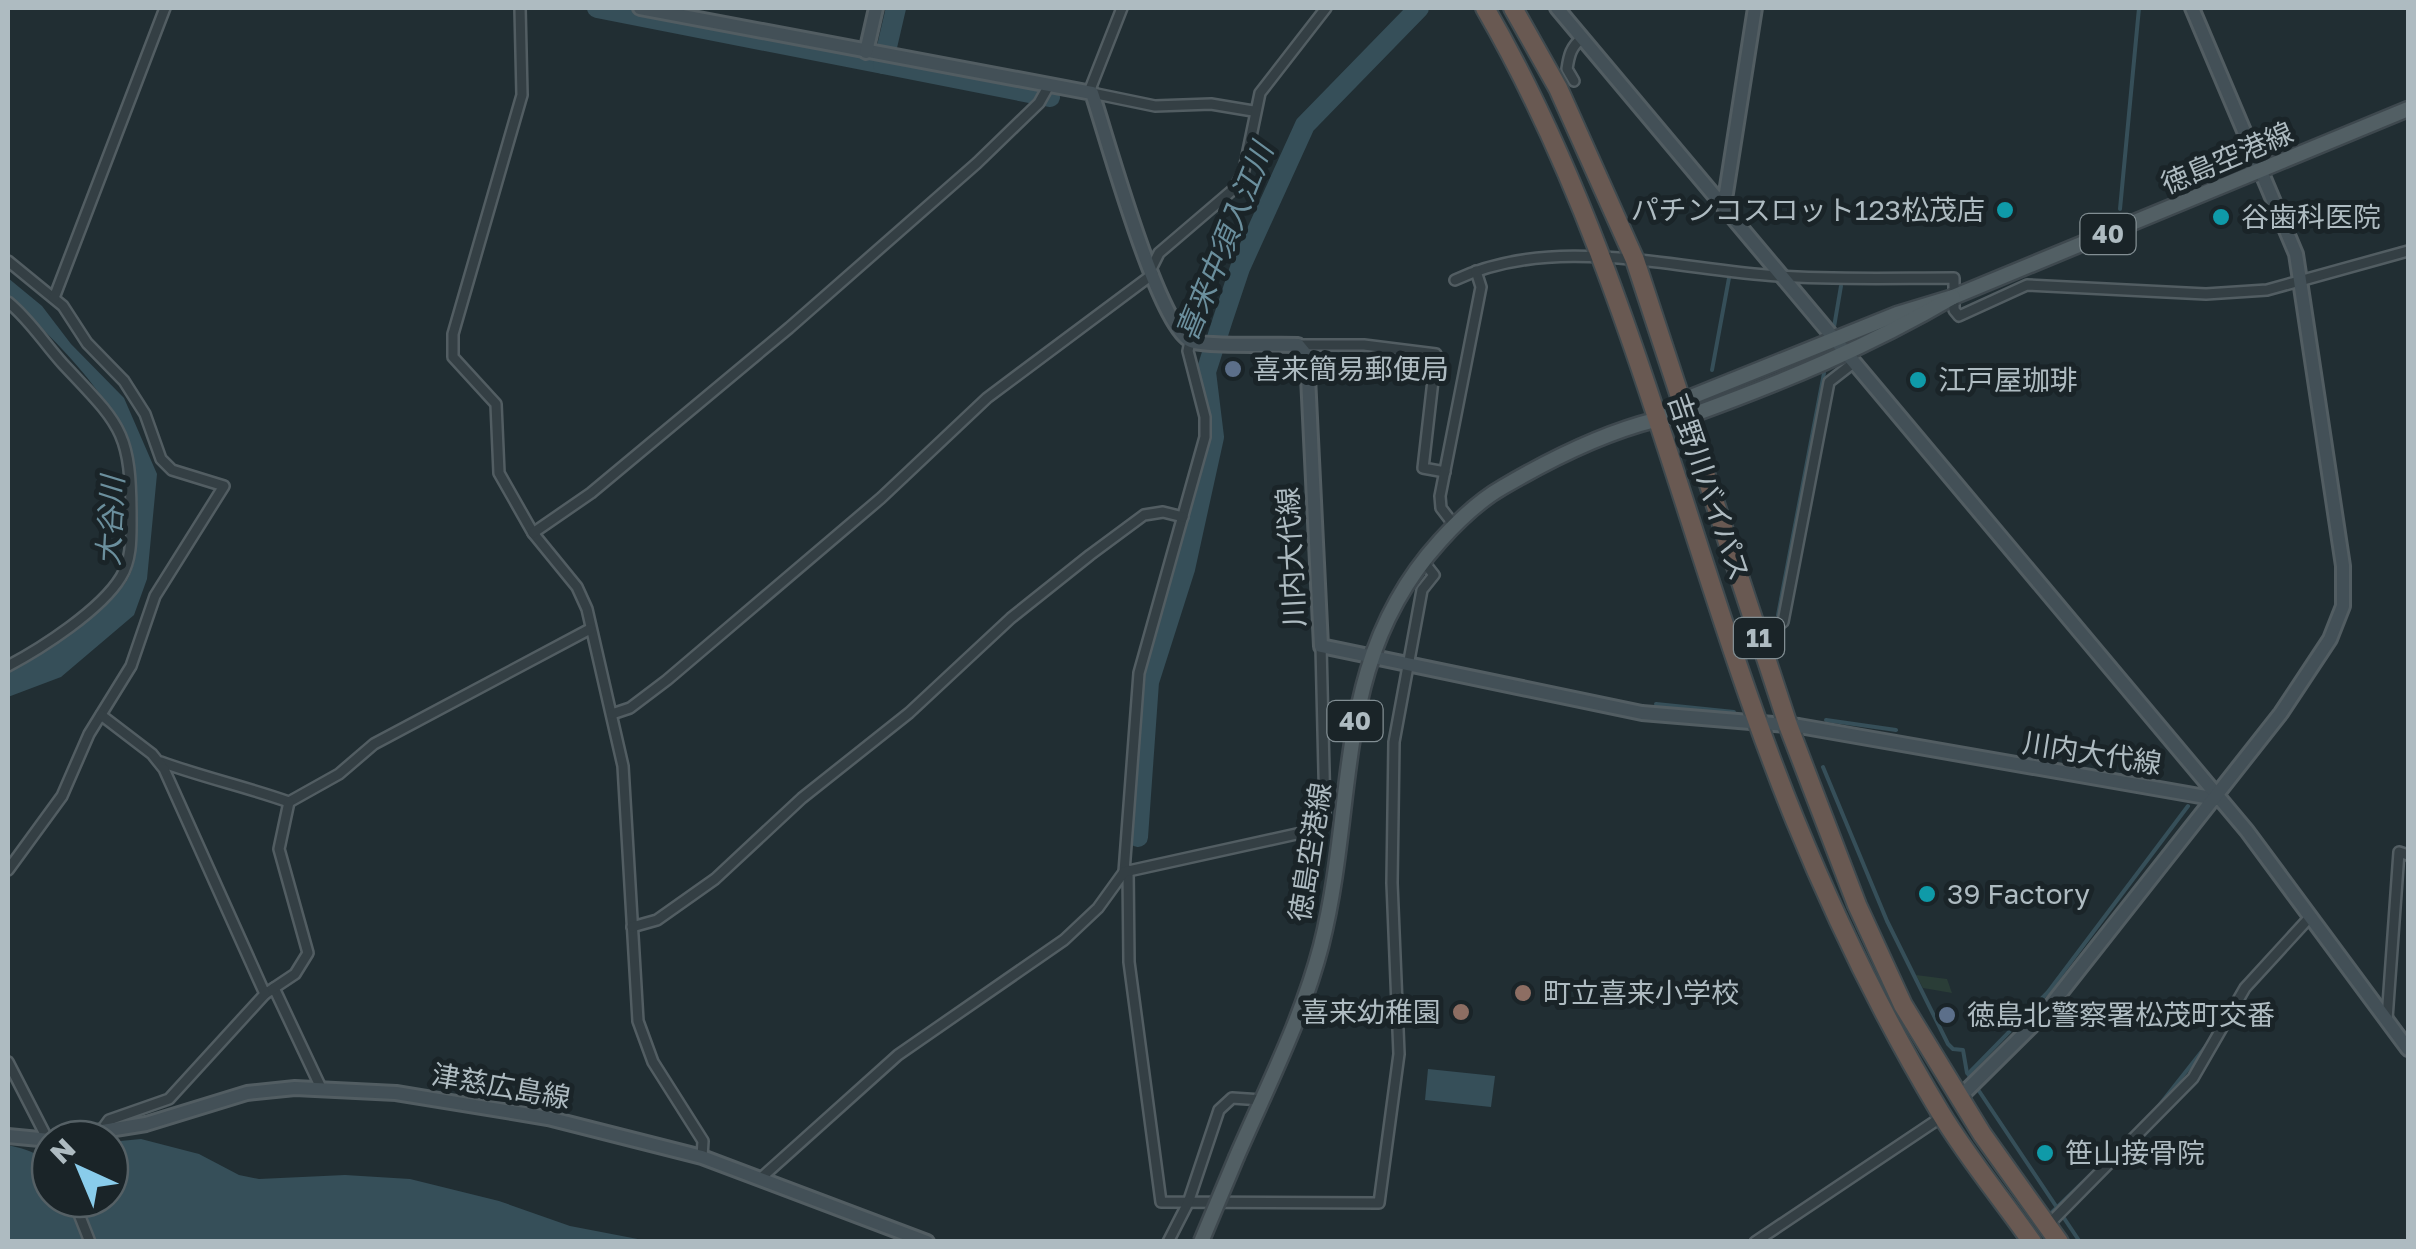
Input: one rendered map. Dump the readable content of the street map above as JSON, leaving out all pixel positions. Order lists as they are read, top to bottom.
{
  "streets": {
    "highway": ["吉野川バイパス", "11"],
    "main road": [
      "徳島空港線",
      "40",
      "川内大代線",
      "津慈広島線"
    ]
  },
  "crossings": [
    ["徳島空港線", "吉野川バイパス"],
    ["徳島空港線", "川内大代線"],
    ["吉野川バイパス", "川内大代線"]
  ],
  "water": ["喜来中須入江川", "大谷川"],
  "places": [
    "パチンコスロット123松茂店",
    "谷歯科医院",
    "喜来簡易郵便局",
    "江戸屋珈琲",
    "39 Factory",
    "町立喜来小学校",
    "喜来幼稚園",
    "徳島北警察署松茂町交番",
    "笹山接骨院"
  ],
  "north": "top left"
}
